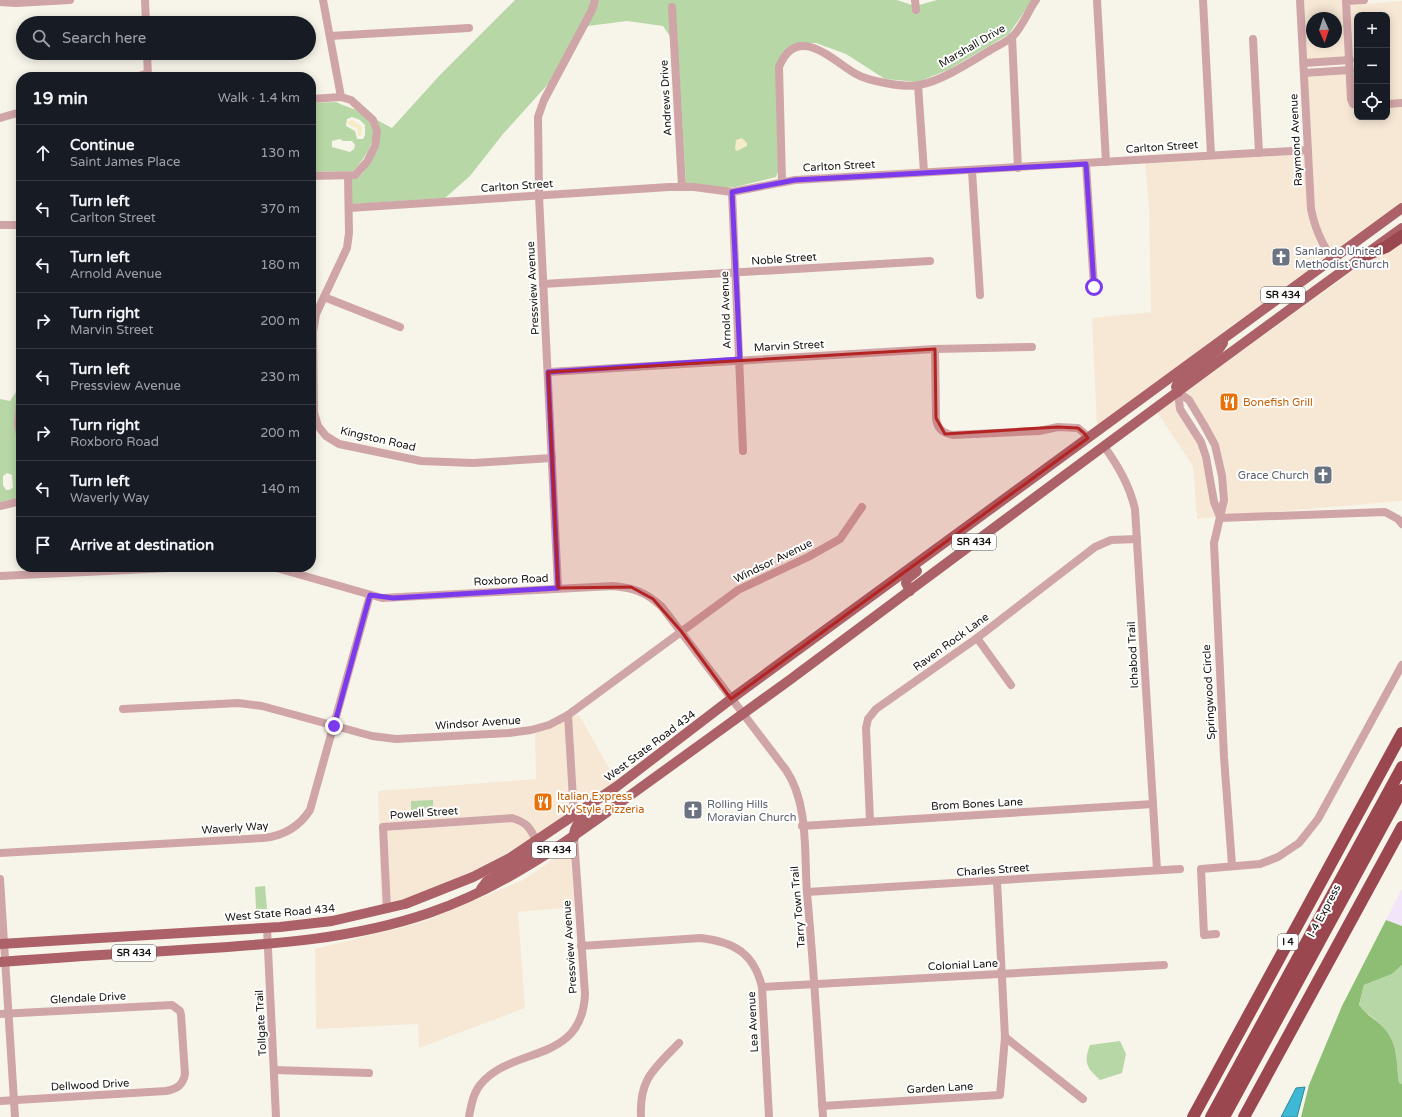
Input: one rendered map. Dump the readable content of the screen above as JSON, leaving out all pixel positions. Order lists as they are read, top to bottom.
{
  "streets": {
    "highway": ["I-4 Express", "I 4"],
    "main road": ["SR 434", "West State Road 434"],
    "street": [
      "Marshall Drive",
      "Andrews Drive",
      "Raymond Avenue",
      "Carlton Street",
      "Noble Street",
      "Pressview Avenue",
      "Arnold Avenue",
      "Marvin Street",
      "Kingston Road",
      "Windsor Avenue",
      "Roxboro Road",
      "Raven Rock Lane",
      "Ichabod Trail",
      "Springwood Circle",
      "Brom Bones Lane",
      "Powell Street",
      "Waverly Way",
      "Charles Street",
      "Tarry Town Trail",
      "Colonial Lane",
      "Glendale Drive",
      "Lea Avenue",
      "Tollgate Trail",
      "Dellwood Drive",
      "Garden Lane"
    ]
  },
  "crossings": [
    ["Marshall Drive", "Carlton Street"],
    ["Andrews Drive", "Carlton Street"],
    ["Raymond Avenue", "Carlton Street"],
    ["Raymond Avenue", "SR 434"],
    ["Carlton Street", "Pressview Avenue"],
    ["Carlton Street", "Arnold Avenue"],
    ["Carlton Street", "Kingston Road"],
    ["Noble Street", "Pressview Avenue"],
    ["Noble Street", "Arnold Avenue"],
    ["Pressview Avenue", "SR 434"],
    ["Pressview Avenue", "Marvin Street"],
    ["Pressview Avenue", "Kingston Road"],
    ["Pressview Avenue", "Roxboro Road"],
    ["Pressview Avenue", "Lea Avenue"],
    ["SR 434", "Roxboro Road"],
    ["SR 434", "Ichabod Trail"],
    ["SR 434", "Springwood Circle"],
    ["SR 434", "West State Road 434"],
    ["SR 434", "Tarry Town Trail"],
    ["SR 434", "Tollgate Trail"],
    ["Arnold Avenue", "Marvin Street"],
    ["Windsor Avenue", "Roxboro Road"],
    ["Windsor Avenue", "Waverly Way"],
    ["Roxboro Road", "West State Road 434"],
    ["Roxboro Road", "Waverly Way"],
    ["Roxboro Road", "Tarry Town Trail"],
    ["Raven Rock Lane", "Ichabod Trail"],
    ["Raven Rock Lane", "Brom Bones Lane"],
    ["Ichabod Trail", "Brom Bones Lane"],
    ["Ichabod Trail", "Charles Street"],
    ["West State Road 434", "Powell Street"],
    ["West State Road 434", "Tollgate Trail"],
    ["Brom Bones Lane", "Tarry Town Trail"],
    ["Charles Street", "Tarry Town Trail"],
    ["Tarry Town Trail", "Colonial Lane"],
    ["Tarry Town Trail", "Garden Lane"],
    ["Colonial Lane", "Lea Avenue"],
    ["Glendale Drive", "Dellwood Drive"]
  ],
  "places": {
    "church": ["Sanlando United Methodist Church", "Grace Church", "Rolling Hills Moravian Church"],
    "restaurant": ["Bonefish Grill", "Italian Express NY Style Pizzeria"]
  },
  "north": "bottom",
  "page": {
    "map_buttons": ["+", "−"],
    "search": "Search here",
    "heading": ["19 min", "Walk · 1.4 km"],
    "list": [
      ["Continue", "Saint James Place", "130 m"],
      ["Turn left", "Carlton Street", "370 m"],
      ["Turn left", "Arnold Avenue", "180 m"],
      ["Turn right", "Marvin Street", "200 m"],
      ["Turn left", "Pressview Avenue", "230 m"],
      ["Turn right", "Roxboro Road", "200 m"],
      ["Turn left", "Waverly Way", "140 m"],
      "Arrive at destination"
    ]
  }
}
